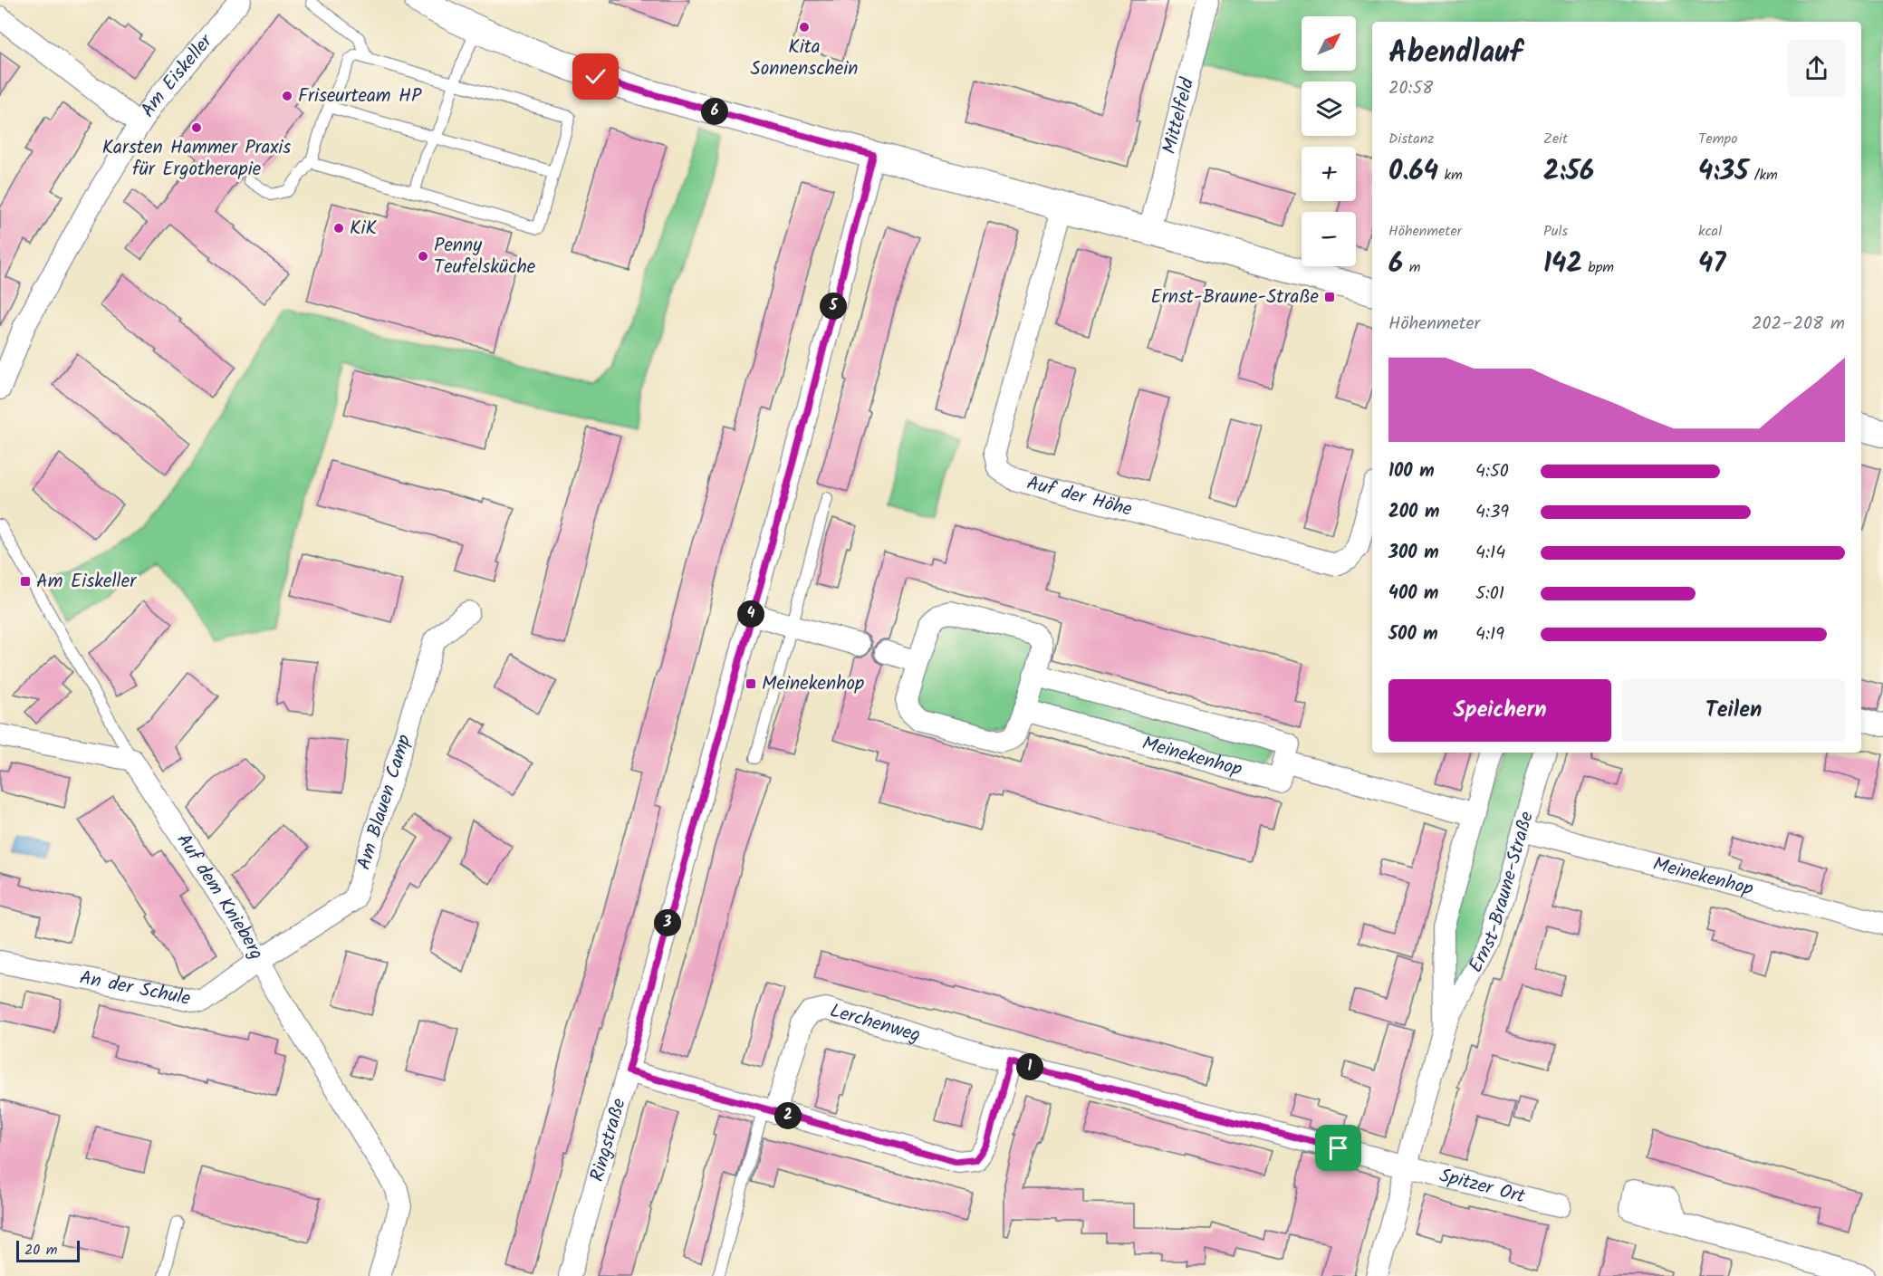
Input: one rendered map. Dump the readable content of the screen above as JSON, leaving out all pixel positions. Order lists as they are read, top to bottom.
{
  "streets": {
    "street": [
      "Am Eiskeller",
      "Mittelfeld",
      "Auf der Höhe",
      "Meinekenhop",
      "Am Blauen Camp",
      "Ernst-Braune-Straße",
      "Auf dem Knieberg",
      "An der Schule",
      "Lerchenweg",
      "Ringstraße",
      "Spitzer Ort"
    ]
  },
  "crossings": [
    ["Meinekenhop", "Ernst-Braune-Straße"],
    ["Am Blauen Camp", "Auf dem Knieberg"],
    ["Am Blauen Camp", "An der Schule"],
    ["Ernst-Braune-Straße", "Lerchenweg"],
    ["Ernst-Braune-Straße", "Spitzer Ort"],
    ["Auf dem Knieberg", "An der Schule"],
    ["Lerchenweg", "Spitzer Ort"]
  ],
  "places": {
    "other": [
      "Kita Sonnenschein",
      "Friseurteam HP",
      "Karsten Hammer Praxis für Ergotherapie",
      "KiK",
      "Penny Teufelsküche"
    ],
    "transit": ["Ernst-Braune-Straße", "Am Eiskeller", "Meinekenhop"]
  },
  "scale_bar": "20 m",
  "north": "top right",
  "page": {
    "map_buttons": ["+", "−"],
    "heading": ["Abendlauf", "20:58"],
    "pins": [
      "6",
      "5",
      "4",
      "3",
      "1",
      "2"
    ],
    "stats": [
      ["Distanz", "0.64 km"],
      ["Zeit", "2:56"],
      ["Tempo", "4:35 /km"],
      ["Höhenmeter", "6 m"],
      ["Puls", "142 bpm"],
      ["kcal", "47"]
    ],
    "chart": ["Höhenmeter", "202–208 m"],
    "list": [
      {
        "name": "100 m",
        "note": "4:50"
      },
      {
        "name": "200 m",
        "note": "4:39"
      },
      {
        "name": "300 m",
        "note": "4:14"
      },
      {
        "name": "400 m",
        "note": "5:01"
      },
      {
        "name": "500 m",
        "note": "4:19"
      }
    ],
    "buttons": ["Speichern", "Teilen"],
    "scale": "20 m"
  }
}
